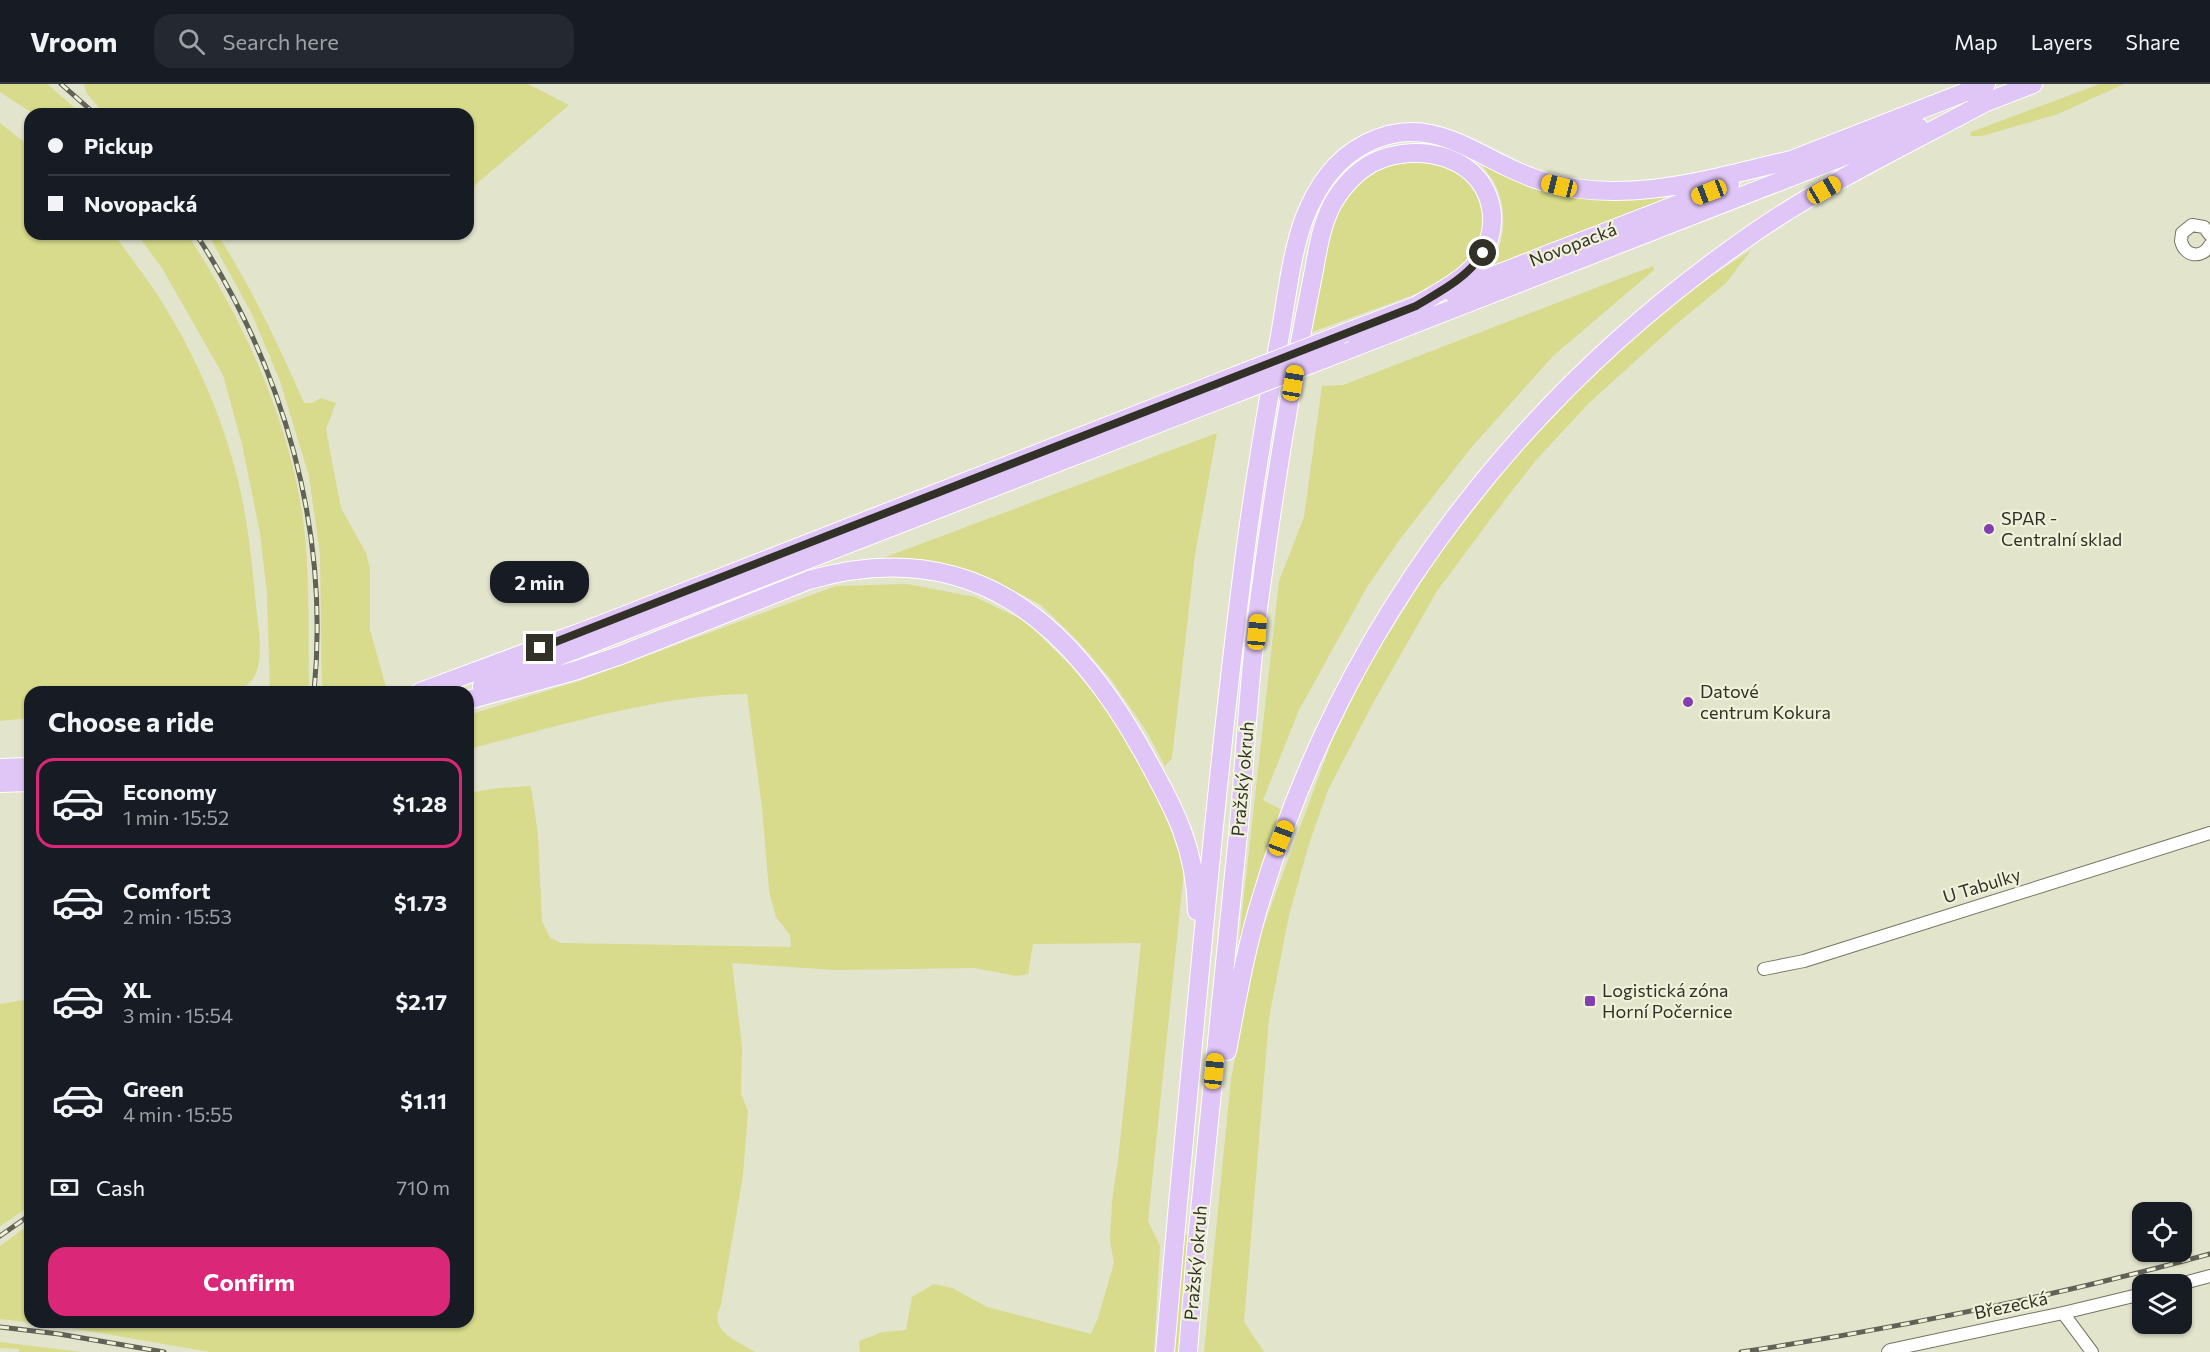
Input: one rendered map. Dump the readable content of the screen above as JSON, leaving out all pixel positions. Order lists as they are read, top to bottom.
{
  "streets": {
    "highway": ["Novopacká", "Pražský okruh"],
    "street": ["U Tabulky", "Březecká"]
  },
  "crossings": [
    ["Novopacká", "Pražský okruh"]
  ],
  "places": {
    "other": ["SPAR - Centralní sklad", "Datové centrum Kokura"],
    "transit": ["Logistická zóna Horní Počernice"]
  },
  "page": {
    "header": "Vroom",
    "search": "Search here",
    "nav": ["Map", "Layers", "Share"],
    "banner": ["Pickup", "Novopacká"],
    "bubble": "2 min",
    "heading": "Choose a ride",
    "list": [
      {
        "name": "Economy",
        "note": "1 min · 15:52",
        "value": "$1.28"
      },
      {
        "name": "Comfort",
        "note": "2 min · 15:53",
        "value": "$1.73"
      },
      {
        "name": "XL",
        "note": "3 min · 15:54",
        "value": "$2.17"
      },
      {
        "name": "Green",
        "note": "4 min · 15:55",
        "value": "$1.11"
      }
    ],
    "pay": ["Cash", "710 m"],
    "buttons": "Confirm"
  }
}
